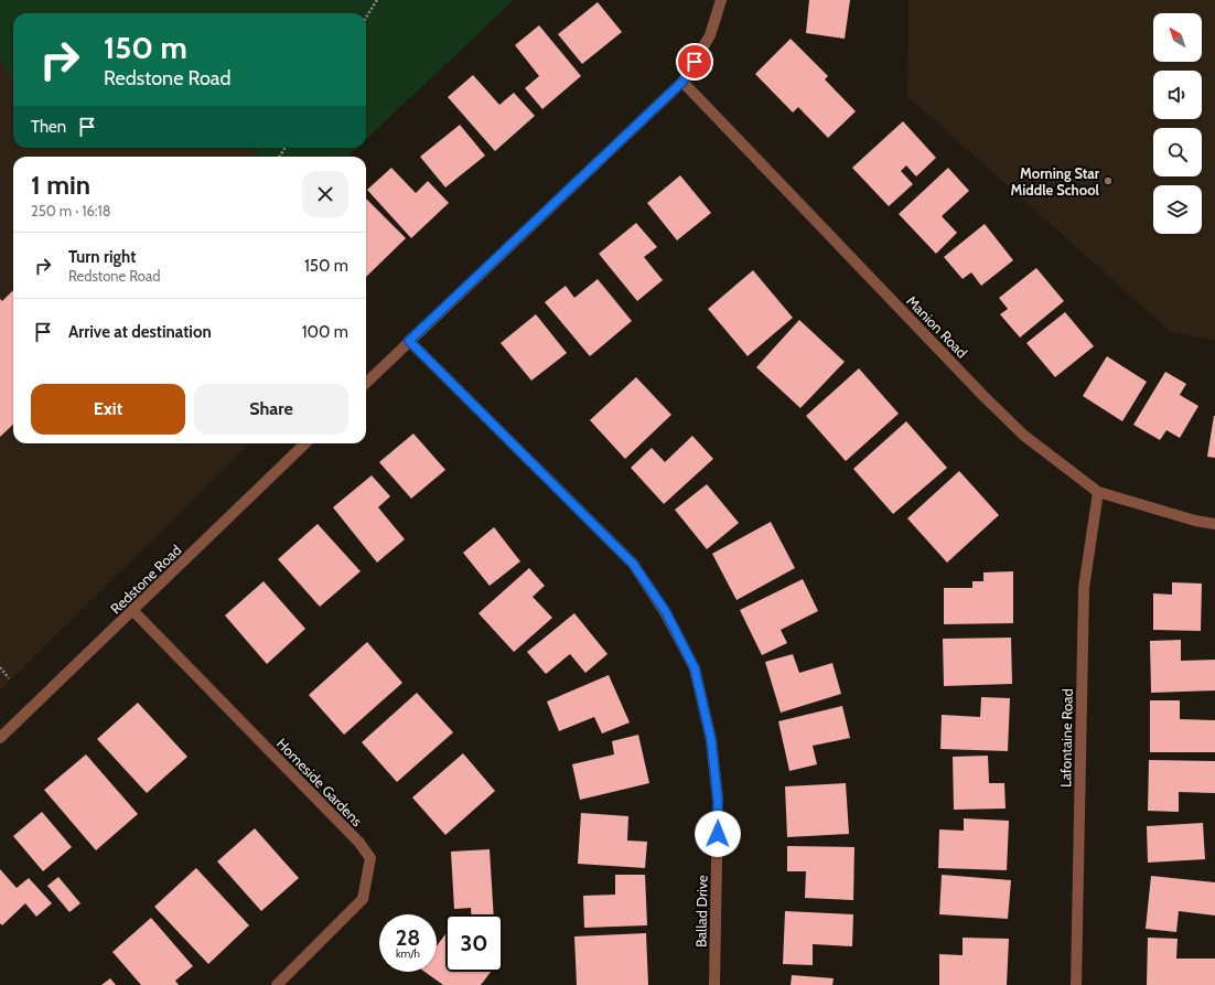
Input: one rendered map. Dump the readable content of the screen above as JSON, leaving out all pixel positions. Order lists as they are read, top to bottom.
{
  "streets": {
    "street": [
      "Manion Road",
      "Redstone Road",
      "Lafontaine Road",
      "Homeside Gardens",
      "Ballad Drive"
    ]
  },
  "crossings": [
    ["Manion Road", "Lafontaine Road"],
    ["Redstone Road", "Homeside Gardens"]
  ],
  "places": ["Morning Star Middle School"],
  "north": "top left",
  "page": {
    "turn": ["150 m", "Redstone Road"],
    "then": "Then",
    "heading": ["1 min", "250 m · 16:18"],
    "list": [
      {
        "name": "Turn right",
        "note": "Redstone Road",
        "value": "150 m"
      },
      {
        "name": "Arrive at destination",
        "value": "100 m"
      }
    ],
    "buttons": ["Exit", "Share"],
    "speed": "28 km/h",
    "limit": "30"
  }
}
